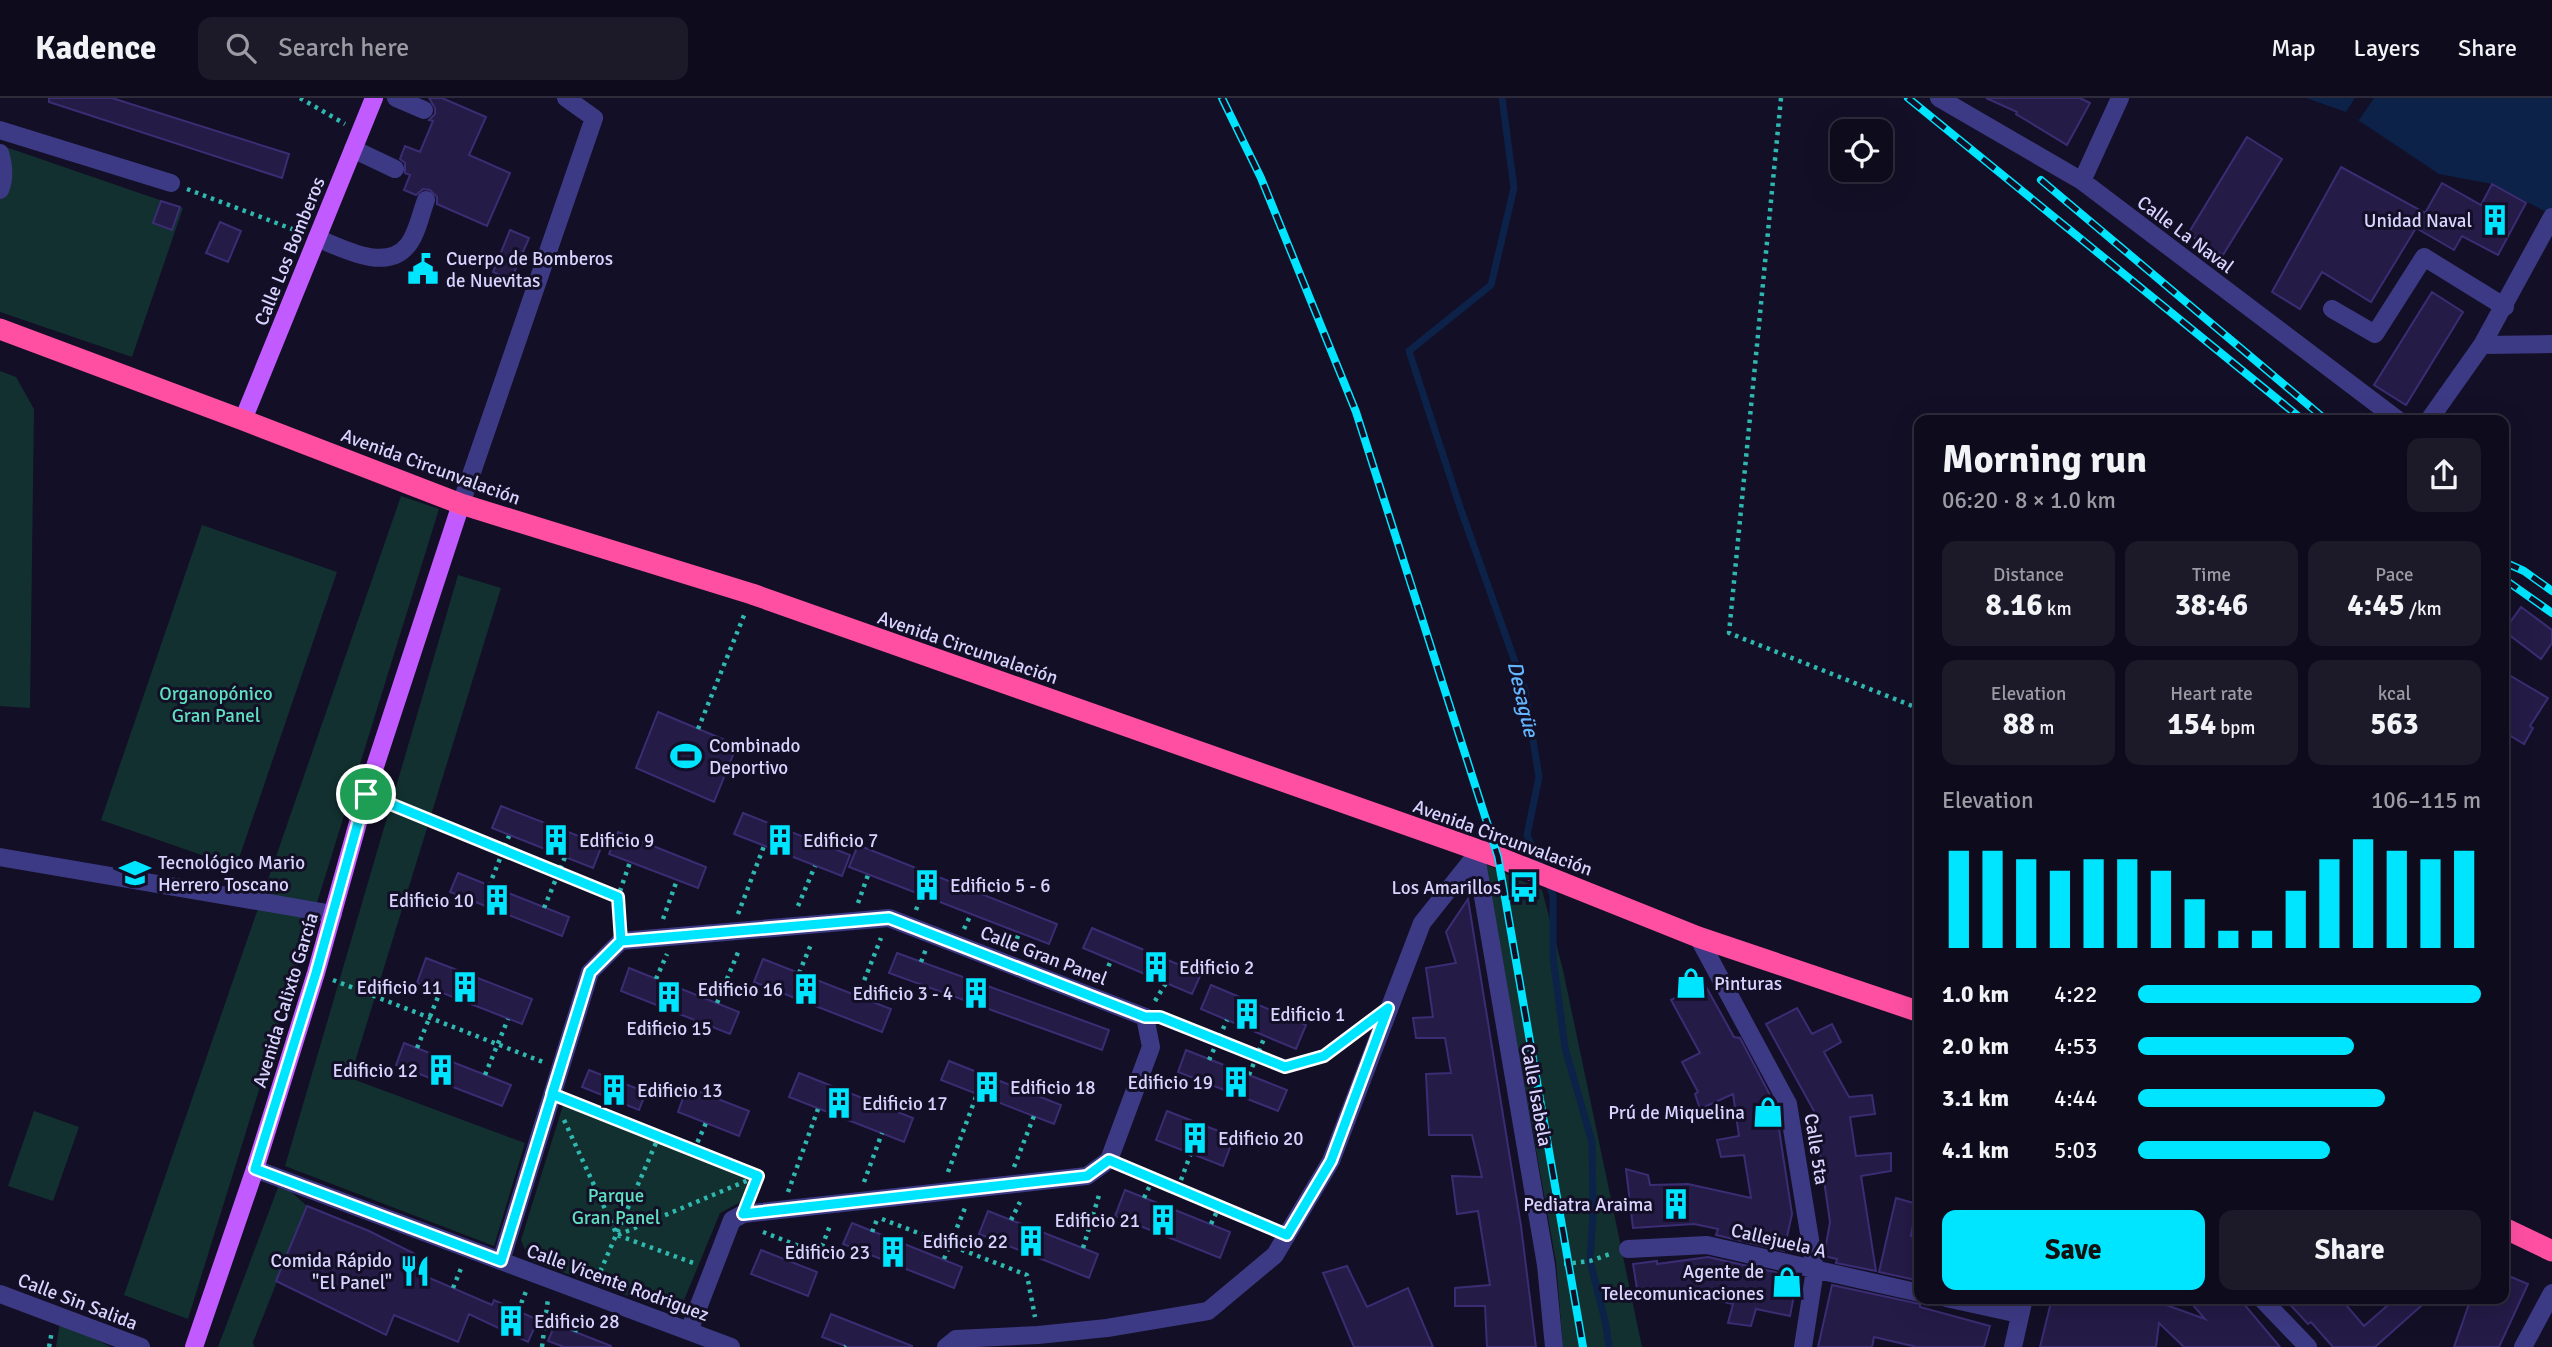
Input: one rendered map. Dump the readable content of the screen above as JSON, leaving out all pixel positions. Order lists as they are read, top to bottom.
{
  "streets": {
    "highway": ["Avenida Circunvalación"],
    "main road": ["Calle Los Bomberos", "Avenida Calixto García"],
    "street": [
      "Calle La Naval",
      "Calle Gran Panel",
      "Calle Isabela",
      "Calle 5ta",
      "Callejuela A",
      "Calle Vicente Rodriguez",
      "Calle Sin Salida"
    ]
  },
  "crossings": [
    ["Calle Los Bomberos", "Avenida Circunvalación"],
    ["Avenida Circunvalación", "Avenida Calixto García"],
    ["Avenida Circunvalación", "Calle Isabela"],
    ["Avenida Circunvalación", "Calle 5ta"],
    ["Avenida Calixto García", "Calle Vicente Rodriguez"],
    ["Calle 5ta", "Callejuela A"]
  ],
  "water": ["Desagüe"],
  "parks": ["Organopónico Gran Panel", "Parque Gran Panel"],
  "places": {
    "building": [
      "Unidad Naval",
      "Edificio 9",
      "Edificio 7",
      "Edificio 5 - 6",
      "Edificio 10",
      "Edificio 2",
      "Edificio 11",
      "Edificio 16",
      "Edificio 3 - 4",
      "Edificio 15",
      "Edificio 1",
      "Edificio 12",
      "Edificio 19",
      "Edificio 18",
      "Edificio 13",
      "Edificio 17",
      "Edificio 20",
      "Pediatra Araima",
      "Edificio 21",
      "Edificio 22",
      "Edificio 23",
      "Edificio 28"
    ],
    "public building": ["Cuerpo de Bomberos de Nuevitas"],
    "sports": ["Combinado Deportivo"],
    "school or university": ["Tecnológico Mario Herrero Toscano"],
    "bus stop": ["Los Amarillos"],
    "shop": ["Pinturas", "Prú de Miquelina", "Agente de Telecomunicaciones"],
    "restaurant": ["Comida Rápido \"El Panel\""]
  },
  "page": {
    "header": "Kadence",
    "search": "Search here",
    "nav": ["Map", "Layers", "Share"],
    "heading": ["Morning run", "06:20 · 8 × 1.0 km"],
    "stats": [
      ["Distance", "8.16 km"],
      ["Time", "38:46"],
      ["Pace", "4:45 /km"],
      ["Elevation", "88 m"],
      ["Heart rate", "154 bpm"],
      ["kcal", "563"]
    ],
    "chart": ["Elevation", "106–115 m"],
    "list": [
      {
        "name": "1.0 km",
        "note": "4:22"
      },
      {
        "name": "2.0 km",
        "note": "4:53"
      },
      {
        "name": "3.1 km",
        "note": "4:44"
      },
      {
        "name": "4.1 km",
        "note": "5:03"
      }
    ],
    "buttons": ["Save", "Share"]
  }
}
